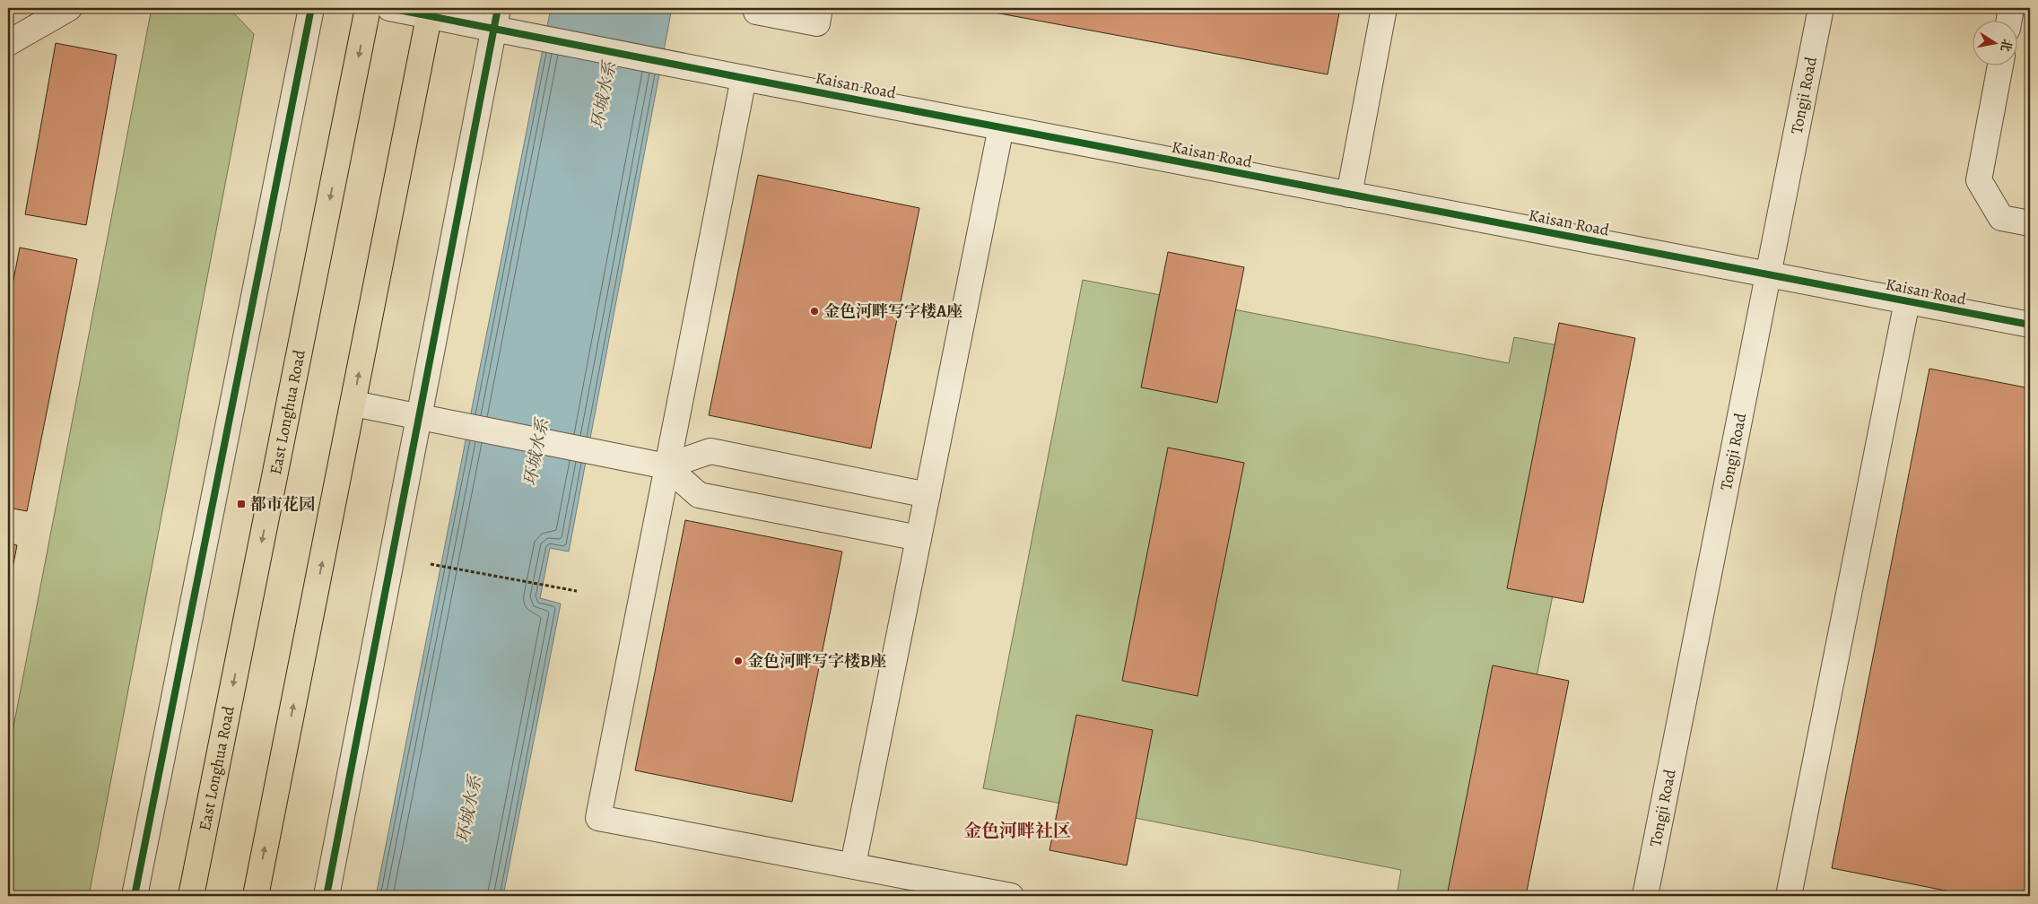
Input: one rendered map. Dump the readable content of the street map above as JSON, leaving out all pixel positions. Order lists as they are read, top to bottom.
{
  "streets": {
    "main road": ["East Longhua Road"],
    "street": ["Kaisan Road", "Tongji Road"]
  },
  "crossings": [
    ["Kaisan Road", "Tongji Road"]
  ],
  "districts": ["金色河畔社区"],
  "water": ["环城水系"],
  "places": {
    "other": ["金色河畔写字楼A座", "金色河畔写字楼B座"],
    "transit": ["都市花园"]
  },
  "north": "right"
}
